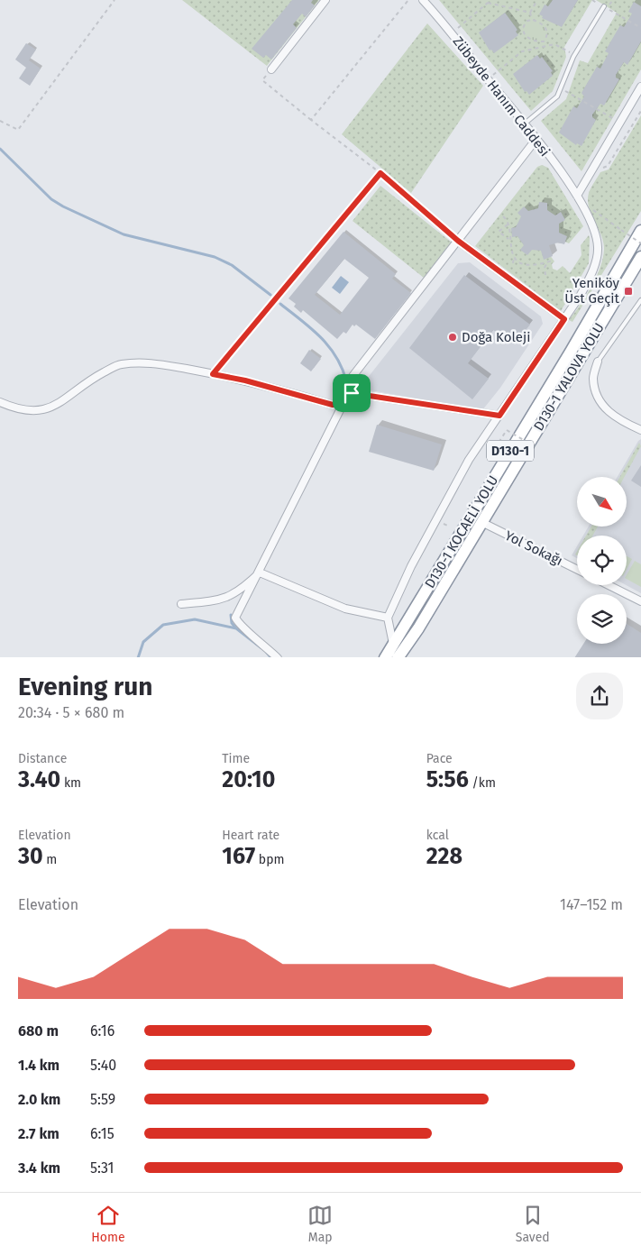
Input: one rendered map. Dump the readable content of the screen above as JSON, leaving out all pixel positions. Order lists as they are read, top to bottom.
{
  "streets": {
    "highway": ["D130-1 YALOVA YOLU", "D130-1", "D130-1 KOCAELİ YOLU"],
    "street": ["Zübeyde Hanım Caddesi", "Yol Sokağı"]
  },
  "crossings": [
    ["D130-1 YALOVA YOLU", "Yol Sokağı"]
  ],
  "places": {
    "transit": ["Yeniköy Üst Geçit"],
    "other": ["Doğa Koleji"]
  },
  "north": "bottom right",
  "page": {
    "heading": ["Evening run", "20:34 · 5 × 680 m"],
    "stats": [
      ["Distance", "3.40 km"],
      ["Time", "20:10"],
      ["Pace", "5:56 /km"],
      ["Elevation", "30 m"],
      ["Heart rate", "167 bpm"],
      ["kcal", "228"]
    ],
    "chart": ["Elevation", "147–152 m"],
    "list": [
      {
        "name": "680 m",
        "note": "6:16"
      },
      {
        "name": "1.4 km",
        "note": "5:40"
      },
      {
        "name": "2.0 km",
        "note": "5:59"
      },
      {
        "name": "2.7 km",
        "note": "6:15"
      },
      {
        "name": "3.4 km",
        "note": "5:31"
      }
    ],
    "tabs": ["Home", "Map", "Saved"]
  }
}
